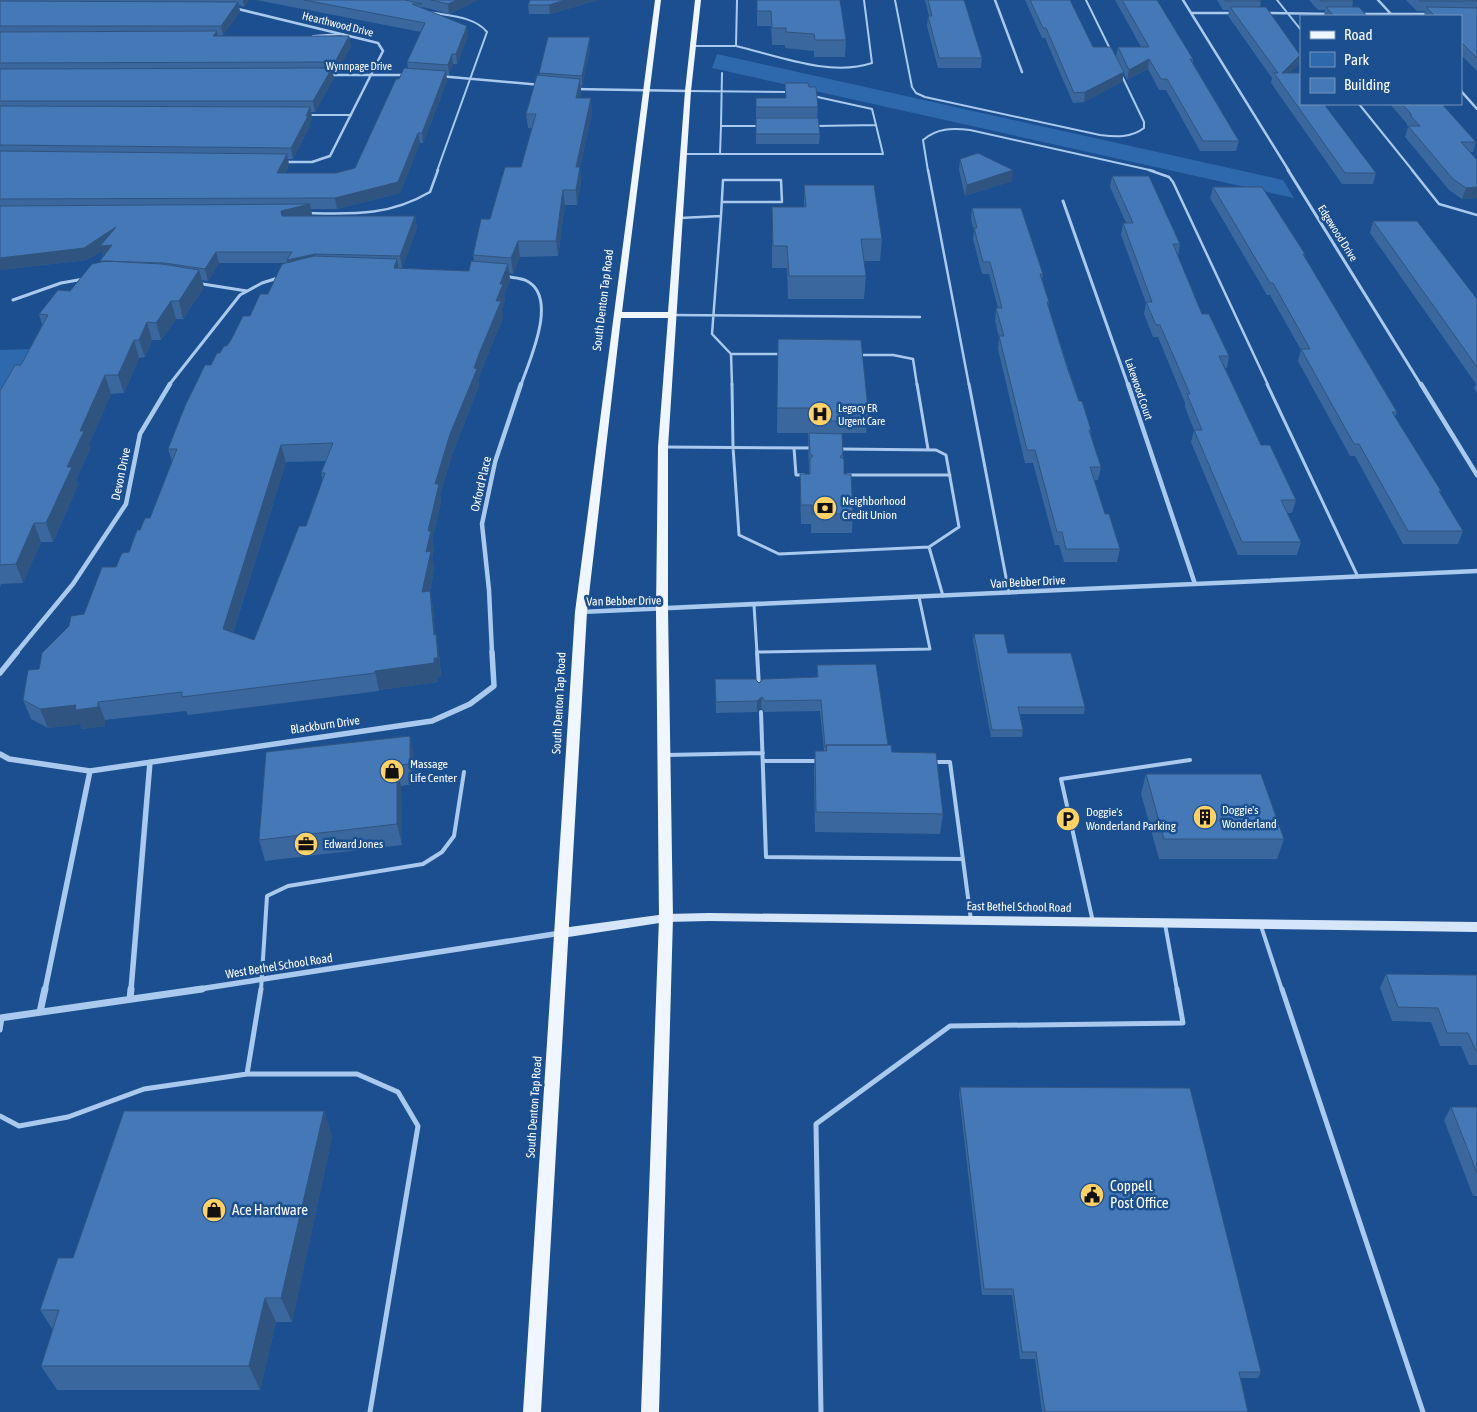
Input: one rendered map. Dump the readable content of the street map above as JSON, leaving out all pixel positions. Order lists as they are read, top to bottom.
{
  "streets": {
    "main road": ["South Denton Tap Road"],
    "street": [
      "Hearthwood Drive",
      "Wynnpage Drive",
      "Edgewood Drive",
      "Lakewood Court",
      "Devon Drive",
      "Oxford Place",
      "Van Bebber Drive",
      "Blackburn Drive",
      "East Bethel School Road",
      "West Bethel School Road"
    ]
  },
  "crossings": [
    ["Hearthwood Drive", "Wynnpage Drive"],
    ["South Denton Tap Road", "Van Bebber Drive"],
    ["South Denton Tap Road", "East Bethel School Road"],
    ["South Denton Tap Road", "West Bethel School Road"],
    ["Lakewood Court", "Van Bebber Drive"],
    ["Oxford Place", "Blackburn Drive"],
    ["East Bethel School Road", "West Bethel School Road"]
  ],
  "places": {
    "hospital": ["Legacy ER Urgent Care"],
    "bank": ["Neighborhood Credit Union"],
    "shop": ["Massage Life Center", "Ace Hardware"],
    "building": ["Doggie's Wonderland"],
    "parking": ["Doggie's Wonderland Parking"],
    "office": ["Edward Jones"],
    "public building": ["Coppell Post Office"]
  },
  "legend": ["Road", "Park", "Building"]
}
